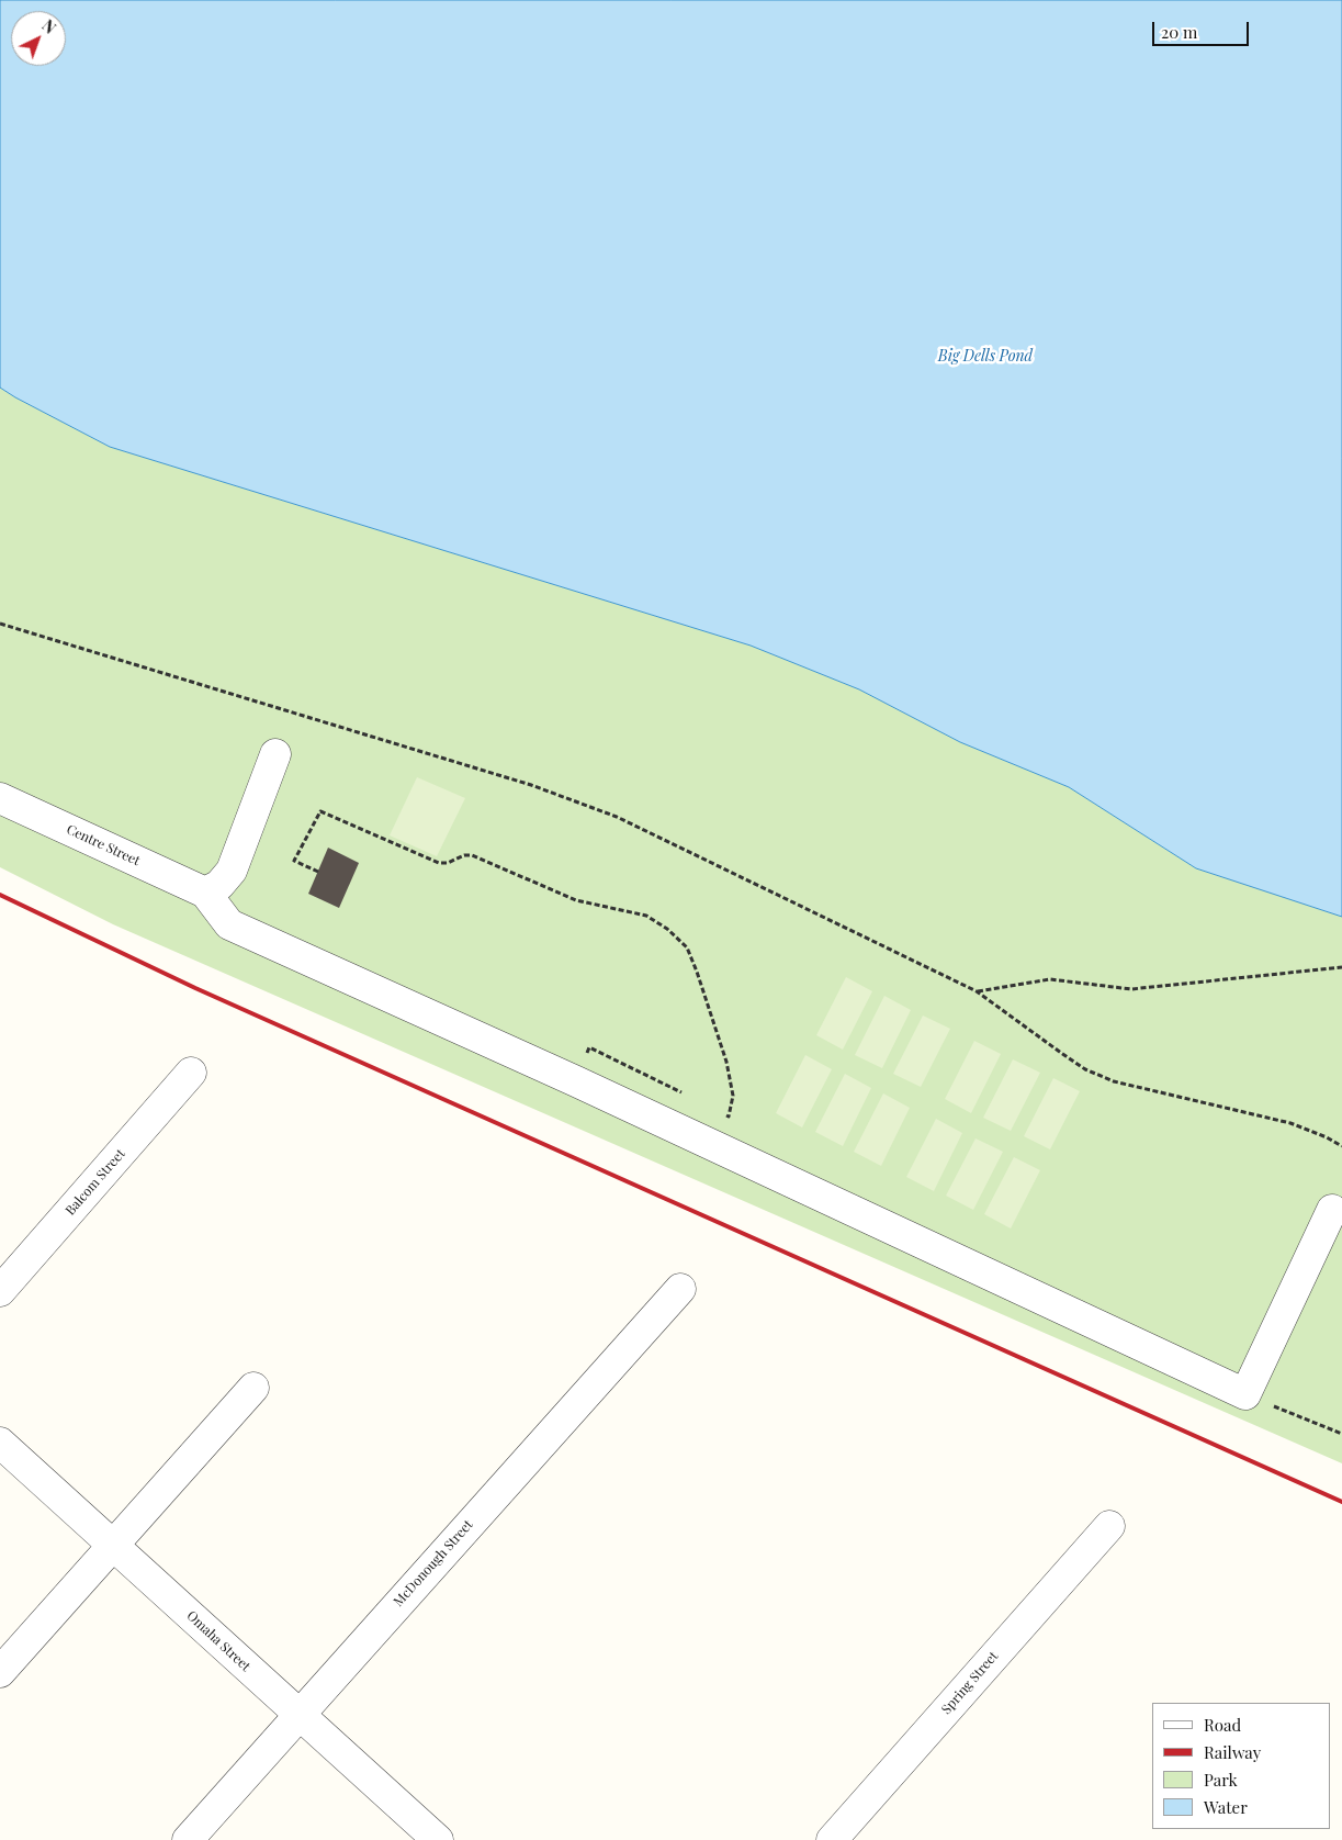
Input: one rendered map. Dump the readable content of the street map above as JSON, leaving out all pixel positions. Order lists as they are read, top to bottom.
{
  "streets": {
    "street": [
      "Centre Street",
      "Balcom Street",
      "McDonough Street",
      "Omaha Street",
      "Spring Street"
    ]
  },
  "crossings": [
    ["McDonough Street", "Omaha Street"]
  ],
  "water": ["Big Dells Pond"],
  "legend": [
    "Road",
    "Railway",
    "Park",
    "Water"
  ],
  "scale_bar": "20 m",
  "north": "top right"
}
